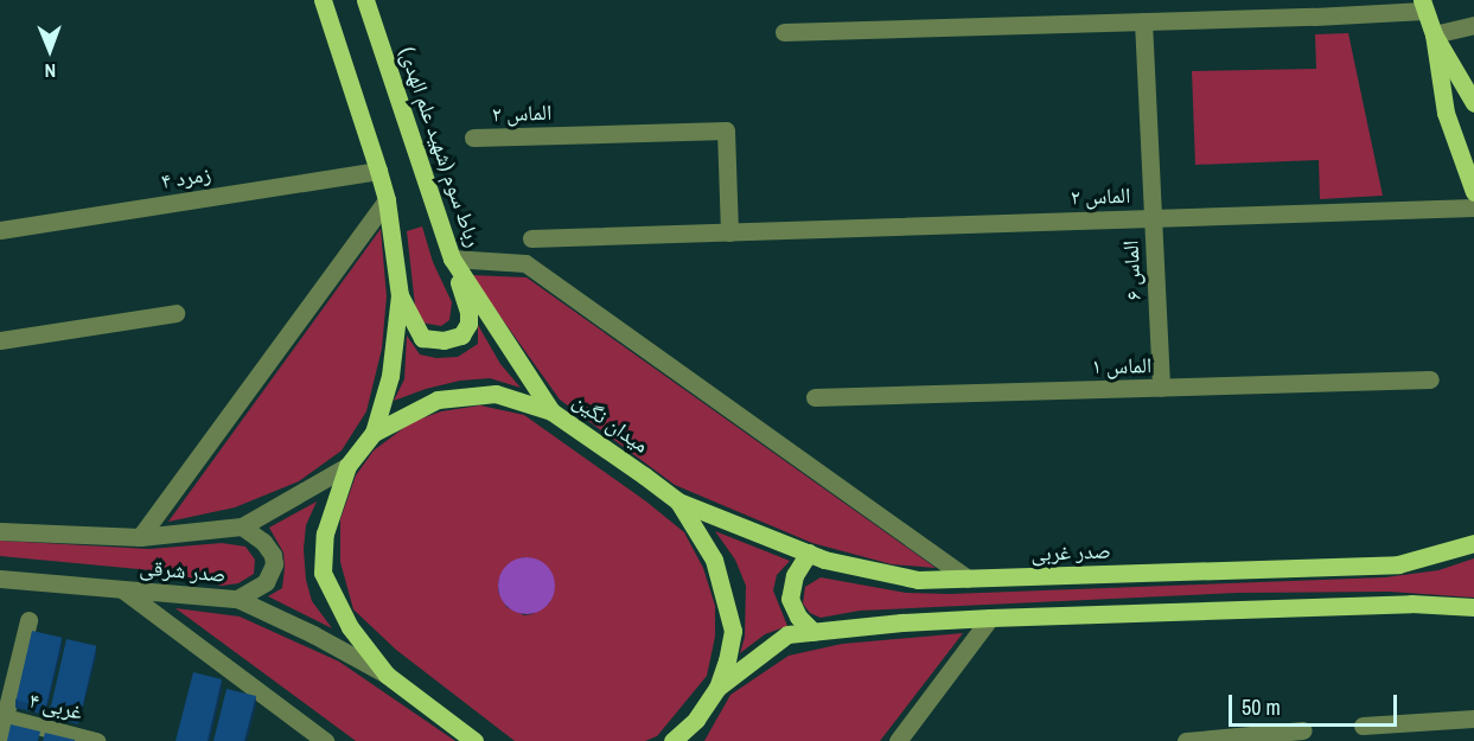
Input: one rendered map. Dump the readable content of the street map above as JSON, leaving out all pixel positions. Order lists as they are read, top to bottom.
{
  "streets": {
    "main road": ["رباط سوم (شهید علم الهدی)", "میدان نگین", "صدر غربی"],
    "street": [
      "الماس ۲",
      "زمرد ۴",
      "الماس ۶",
      "الماس ۱",
      "صدر شرقی",
      "۴ غربی"
    ]
  },
  "crossings": [
    ["الماس ۲", "الماس ۶"],
    ["رباط سوم (شهید علم الهدی)", "میدان نگین"],
    ["الماس ۶", "الماس ۱"],
    ["میدان نگین", "صدر غربی"],
    ["میدان نگین", "صدر شرقی"]
  ],
  "scale_bar": "50 m",
  "north": "bottom"
}
